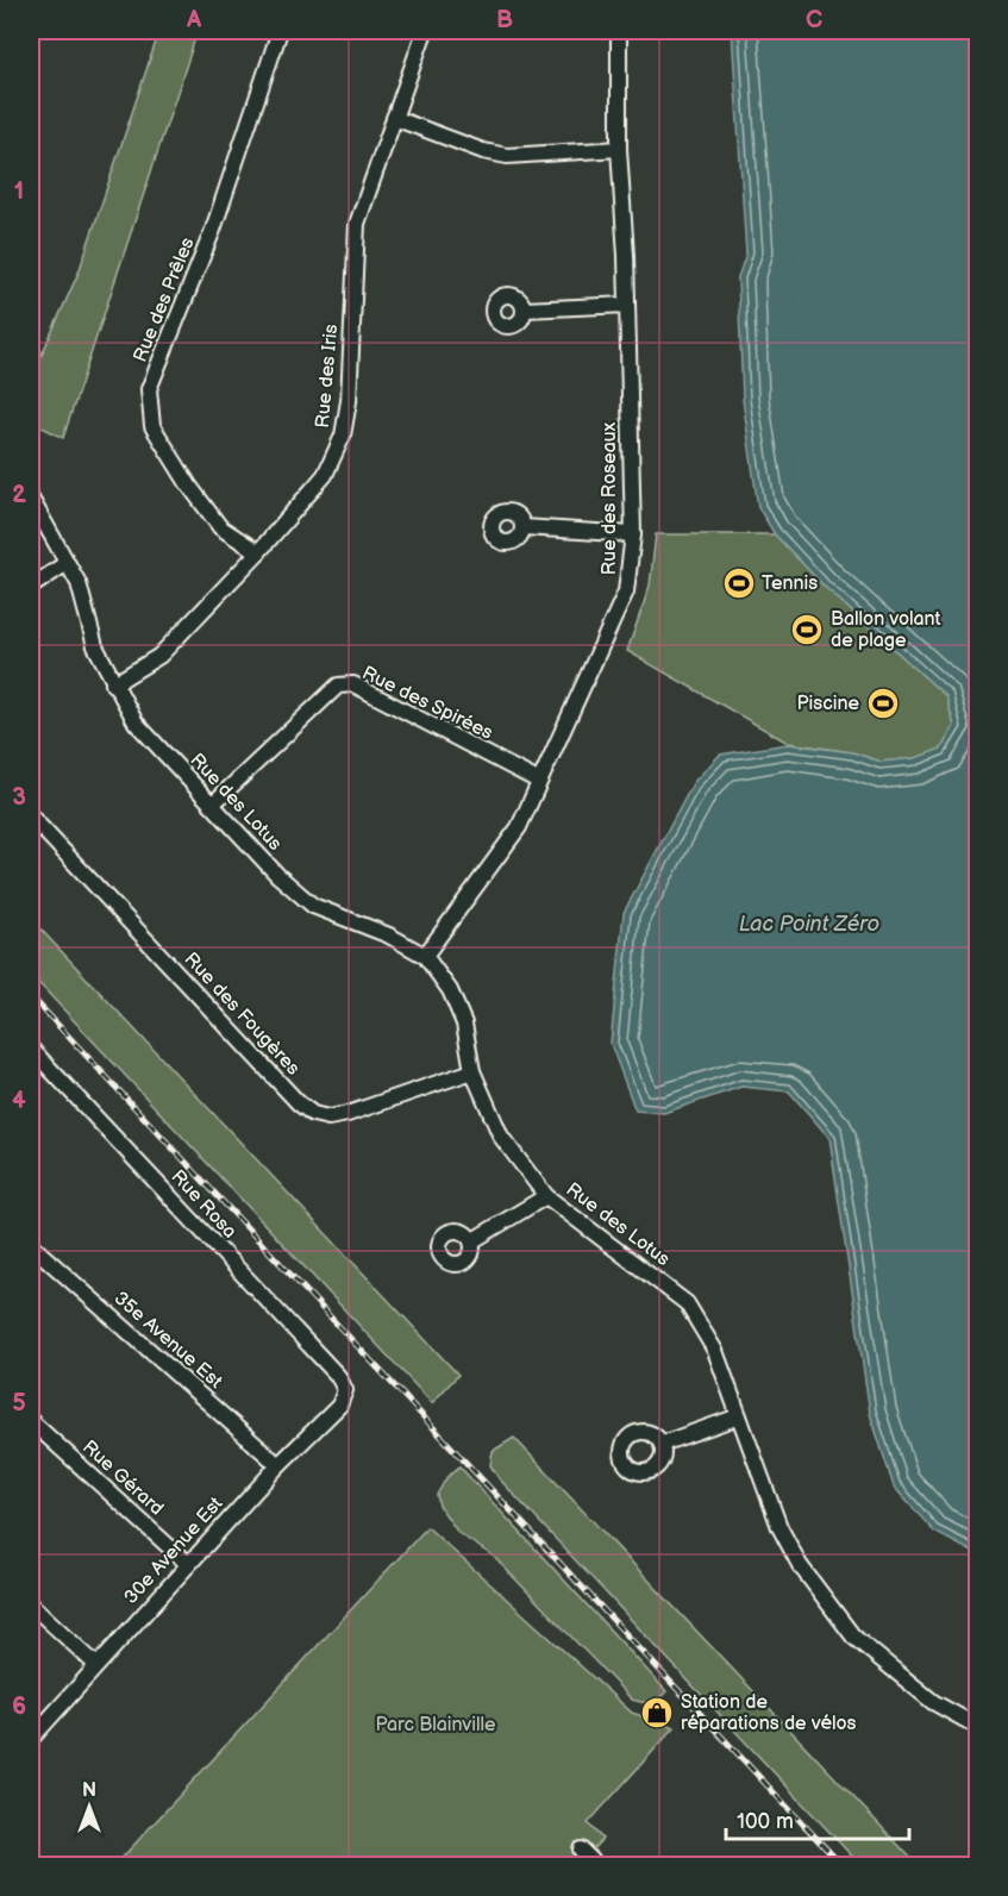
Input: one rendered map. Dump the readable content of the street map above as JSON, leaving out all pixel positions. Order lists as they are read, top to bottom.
{
  "streets": {
    "street": [
      "Rue des Prêles",
      "Rue des Iris",
      "Rue des Roseaux",
      "Rue des Spirées",
      "Rue des Lotus",
      "Rue des Fougères",
      "Rue Rosa",
      "35e Avenue Est",
      "Rue Gérard",
      "30e Avenue Est"
    ]
  },
  "crossings": [
    ["Rue des Prêles", "Rue des Iris"],
    ["Rue des Iris", "Rue des Lotus"],
    ["Rue des Roseaux", "Rue des Spirées"],
    ["Rue des Roseaux", "Rue des Lotus"],
    ["Rue des Spirées", "Rue des Lotus"],
    ["Rue des Lotus", "Rue des Fougères"],
    ["Rue Rosa", "30e Avenue Est"],
    ["35e Avenue Est", "30e Avenue Est"],
    ["Rue Gérard", "30e Avenue Est"]
  ],
  "water": ["Lac Point Zéro"],
  "parks": ["Parc Blainville"],
  "places": {
    "sports": ["Tennis", "Ballon volant de plage", "Piscine"],
    "shop": ["Station de réparations de vélos"]
  },
  "scale_bar": "100 m",
  "north": "top",
  "grid": {
    "columns": ["A", "B", "C"],
    "rows": [
      "1",
      "2",
      "3",
      "4",
      "5",
      "6"
    ]
  }
}
